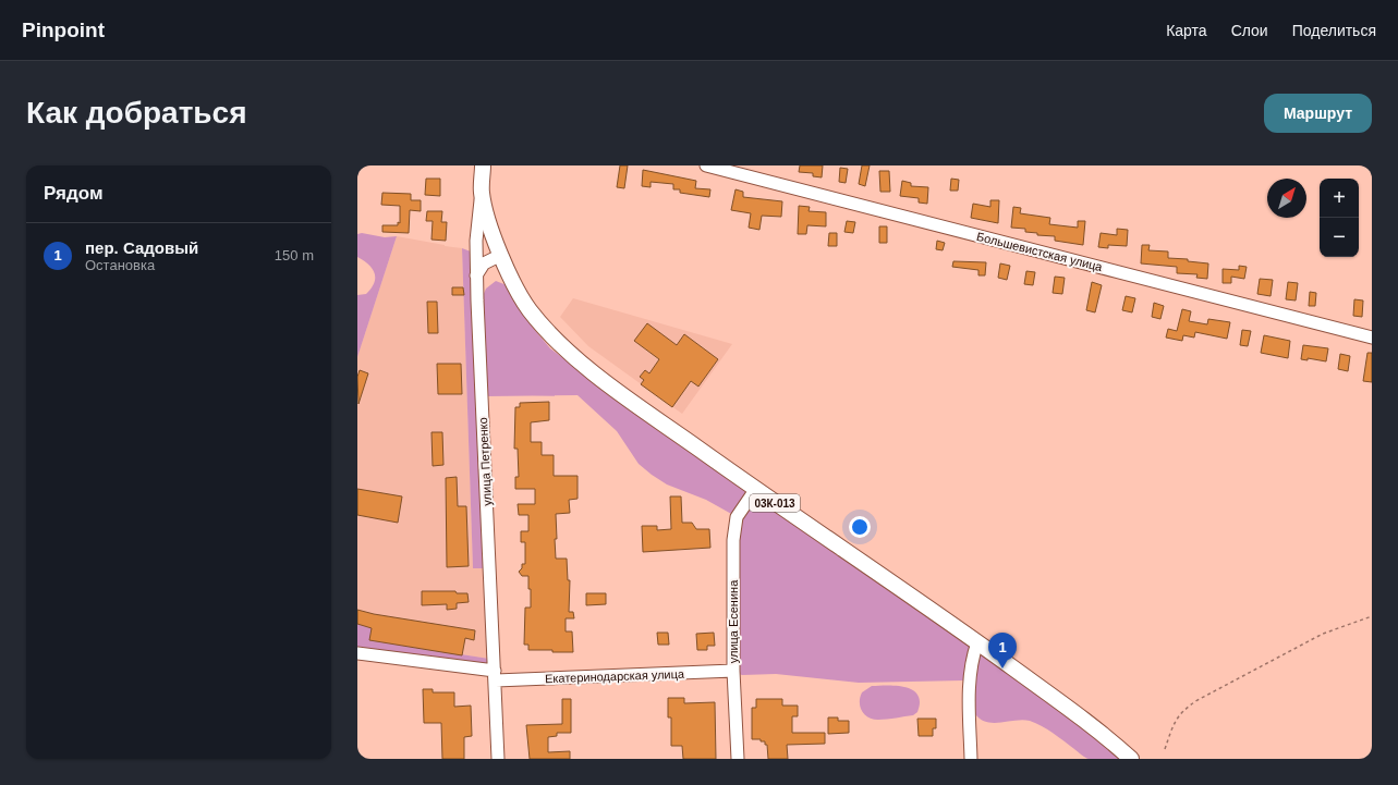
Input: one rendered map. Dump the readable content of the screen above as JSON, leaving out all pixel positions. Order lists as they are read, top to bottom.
{
  "streets": {
    "main road": ["улица Петренко", "03К-013"],
    "street": ["Большевистская улица", "улица Есенина", "Екатеринодарская улица"]
  },
  "crossings": [
    ["улица Петренко", "03К-013"],
    ["улица Петренко", "Екатеринодарская улица"],
    ["03К-013", "улица Есенина"],
    ["улица Есенина", "Екатеринодарская улица"]
  ],
  "north": "top right",
  "page": {
    "header": "Pinpoint",
    "nav": ["Карта", "Слои", "Поделиться"],
    "buttons": "Маршрут",
    "title": "Как добраться",
    "heading": "Рядом",
    "map_buttons": ["+", "−"],
    "list": [
      {
        "mark": "1",
        "name": "пер. Садовый",
        "note": "Остановка",
        "value": "150 m"
      }
    ],
    "pins": "1"
  }
}
